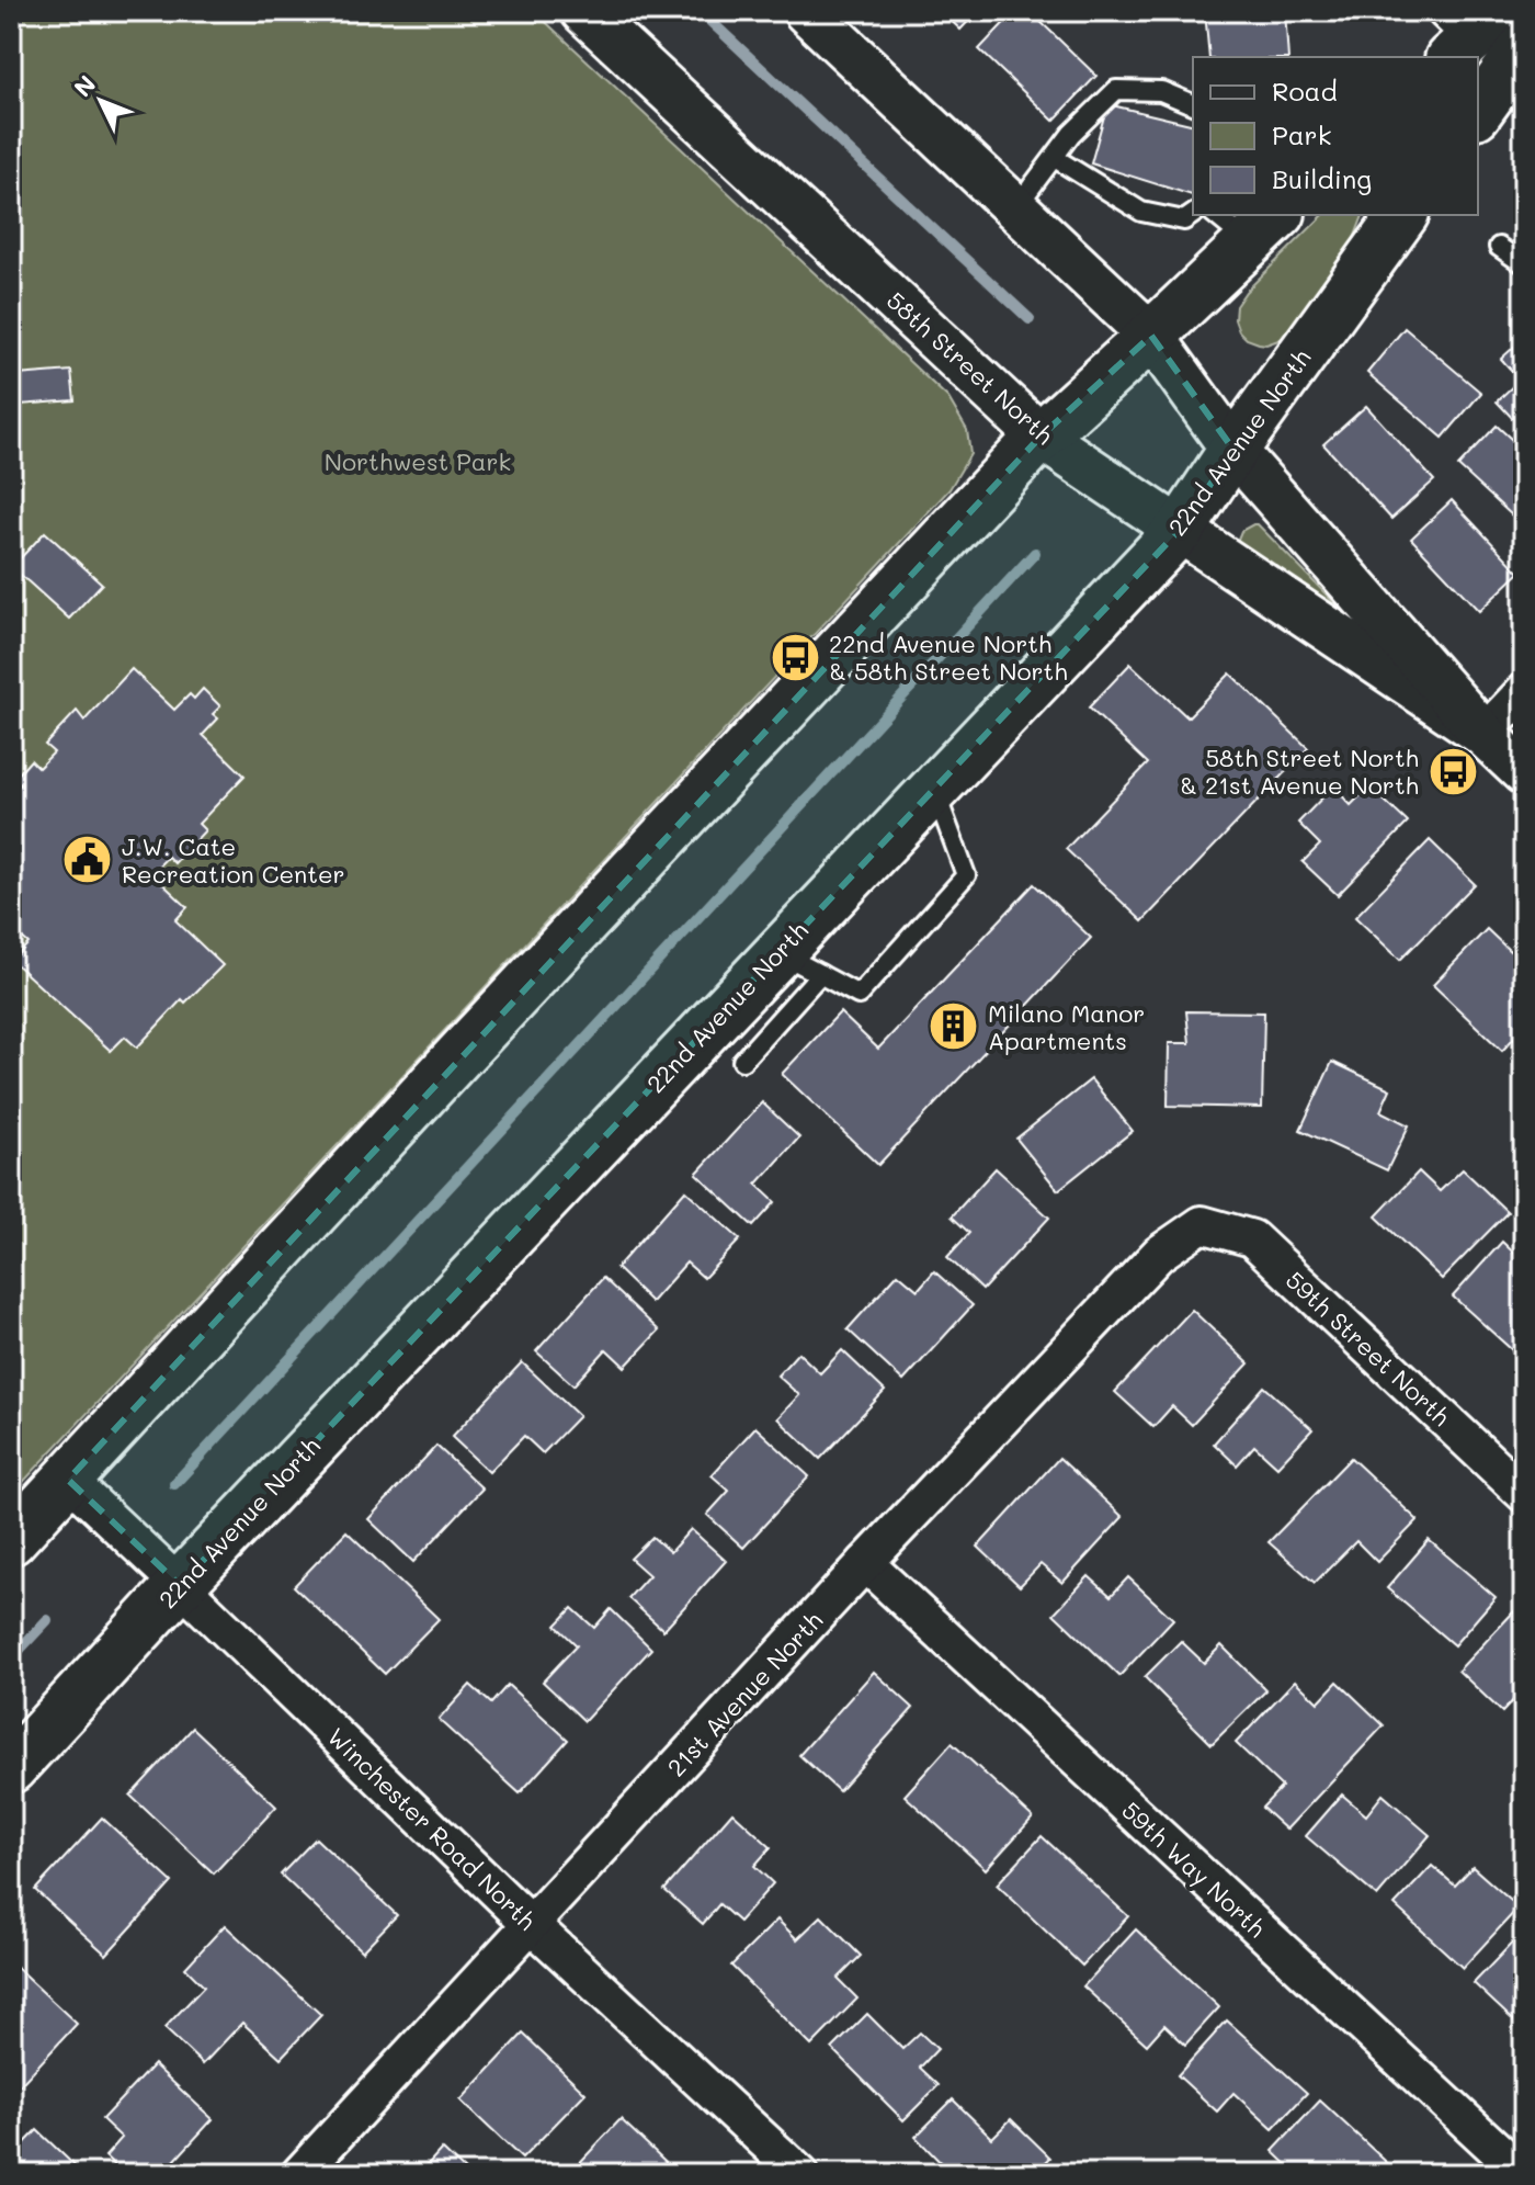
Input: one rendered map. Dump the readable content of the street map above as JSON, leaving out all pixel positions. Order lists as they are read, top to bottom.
{
  "streets": {
    "main road": ["22nd Avenue North"],
    "street": [
      "58th Street North",
      "59th Street North",
      "21st Avenue North",
      "Winchester Road North",
      "59th Way North"
    ]
  },
  "crossings": [
    ["58th Street North", "22nd Avenue North"],
    ["22nd Avenue North", "Winchester Road North"],
    ["59th Street North", "21st Avenue North"],
    ["21st Avenue North", "Winchester Road North"],
    ["21st Avenue North", "59th Way North"]
  ],
  "parks": ["Northwest Park"],
  "places": {
    "bus stop": ["22nd Avenue North & 58th Street North", "58th Street North & 21st Avenue North"],
    "public building": ["J.W. Cate Recreation Center"],
    "building": ["Milano Manor Apartments"]
  },
  "legend": ["Road", "Park", "Building"],
  "north": "top left"
}
